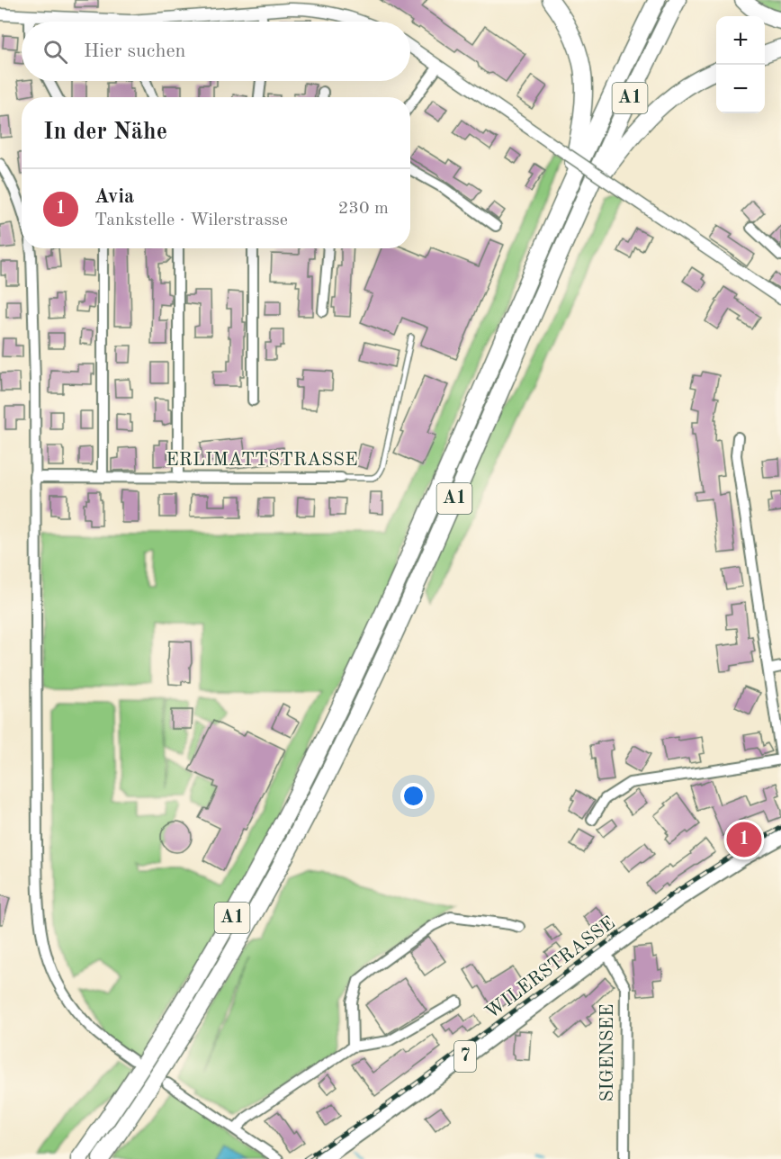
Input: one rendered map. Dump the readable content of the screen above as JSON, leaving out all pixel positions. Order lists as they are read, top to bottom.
{
  "streets": {
    "highway": ["A1"],
    "main road": ["WILERSTRASSE", "7"],
    "street": ["ERLIMATTSTRASSE", "SIGENSEE"]
  },
  "crossings": [
    ["WILERSTRASSE", "SIGENSEE"]
  ],
  "page": {
    "map_buttons": ["+", "−"],
    "search": "Hier suchen",
    "heading": "In der Nähe",
    "list": [
      {
        "mark": "1",
        "name": "Avia",
        "note": "Tankstelle · Wilerstrasse",
        "value": "230 m"
      }
    ],
    "pins": "1"
  }
}
